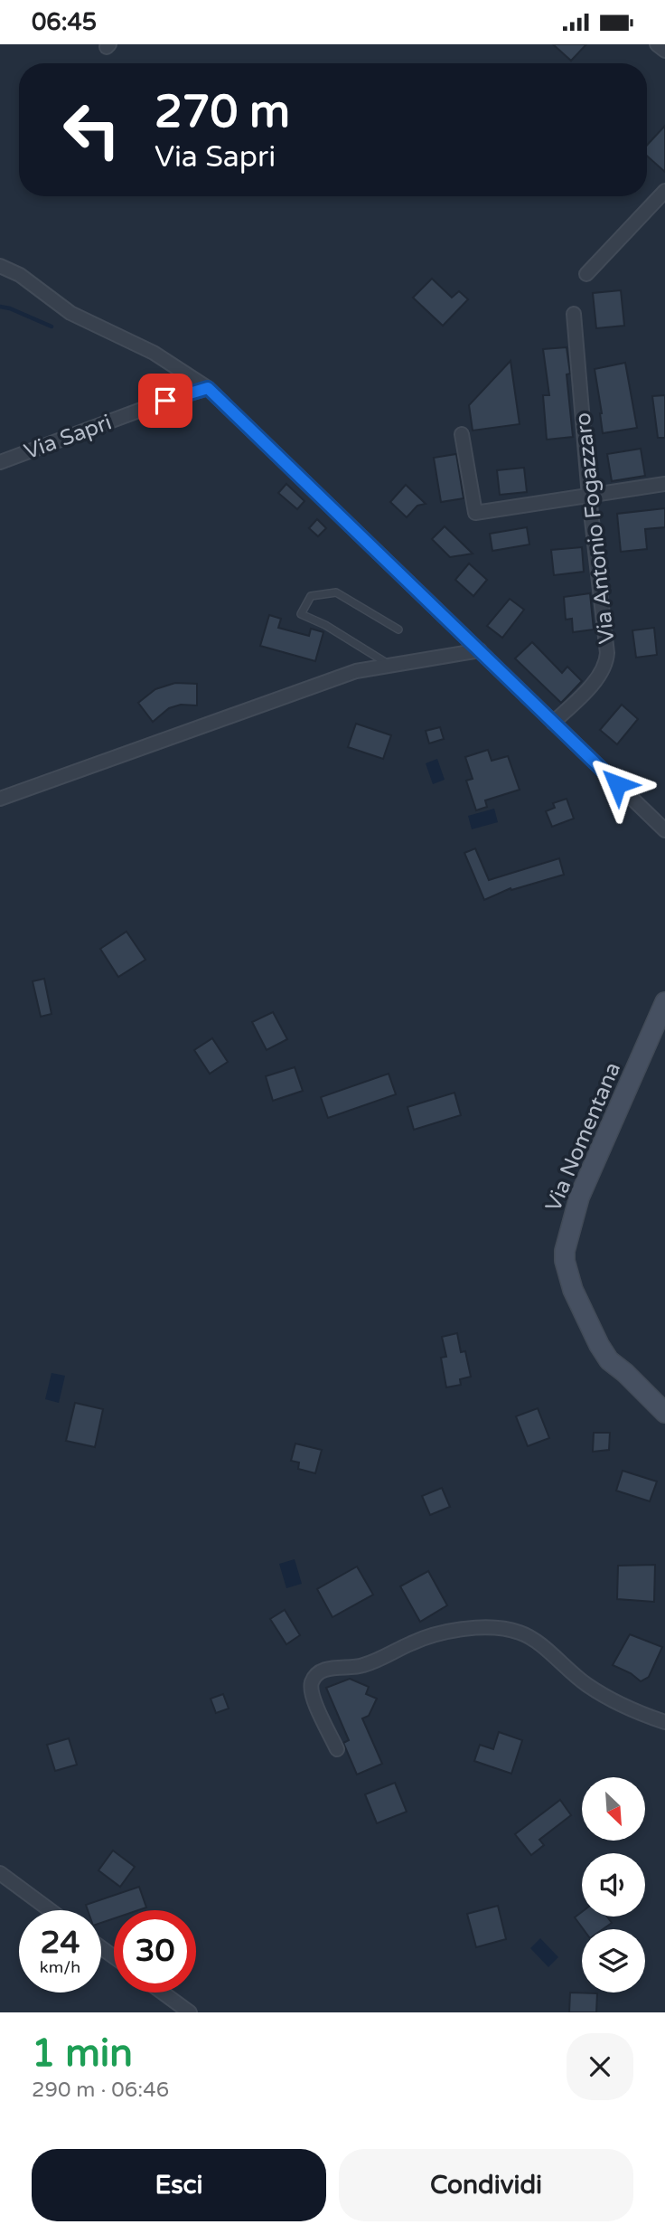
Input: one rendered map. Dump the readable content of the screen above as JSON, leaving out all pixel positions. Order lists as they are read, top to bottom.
{
  "streets": {
    "main road": ["Via Nomentana"],
    "street": ["Via Sapri", "Via Antonio Fogazzaro"]
  },
  "north": "bottom right",
  "page": {
    "status": "06:45",
    "turn": ["270 m", "Via Sapri"],
    "speed": "24 km/h",
    "limit": "30",
    "heading": ["1 min", "290 m · 06:46"],
    "buttons": ["Esci", "Condividi"]
  }
}
